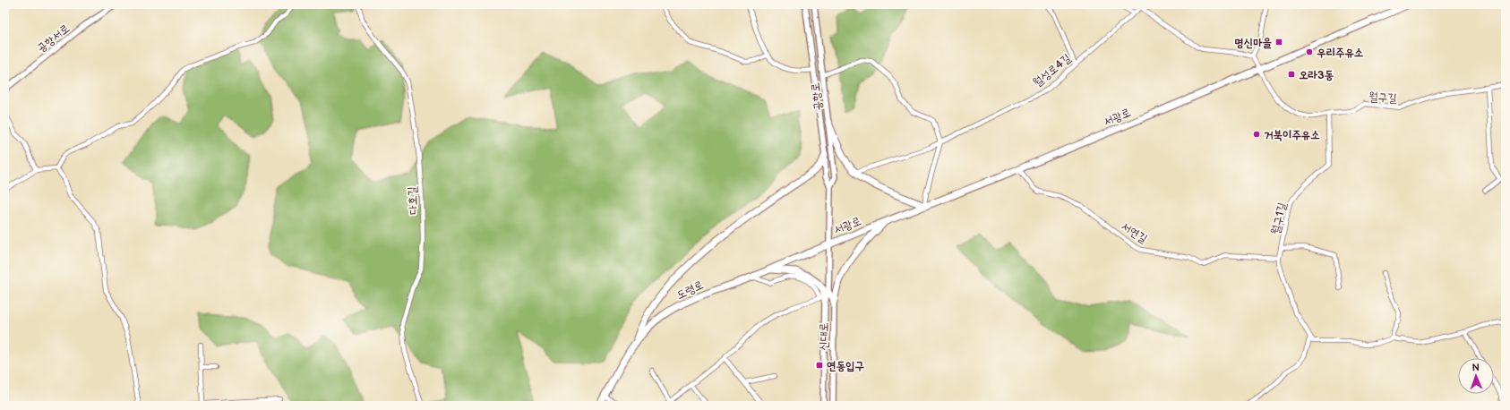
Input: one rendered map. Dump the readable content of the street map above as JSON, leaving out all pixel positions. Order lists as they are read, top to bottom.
{
  "streets": {
    "main road": ["서광로", "도령로"],
    "street": [
      "공항서로",
      "월성로4길",
      "공항로",
      "월구길",
      "다호길",
      "월구1길",
      "서연길",
      "신대로"
    ]
  },
  "crossings": [
    ["공항로", "서광로"],
    ["공항로", "도령로"],
    ["공항로", "신대로"],
    ["월구길", "서광로"],
    ["월구길", "월구1길"],
    ["서광로", "서연길"],
    ["서광로", "도령로"],
    ["서광로", "신대로"],
    ["월구1길", "서연길"],
    ["도령로", "신대로"]
  ],
  "places": {
    "transit": ["명신마을", "오라3동", "연동입구"],
    "other": ["우리주유소", "거북이주유소"]
  },
  "north": "top"
}
